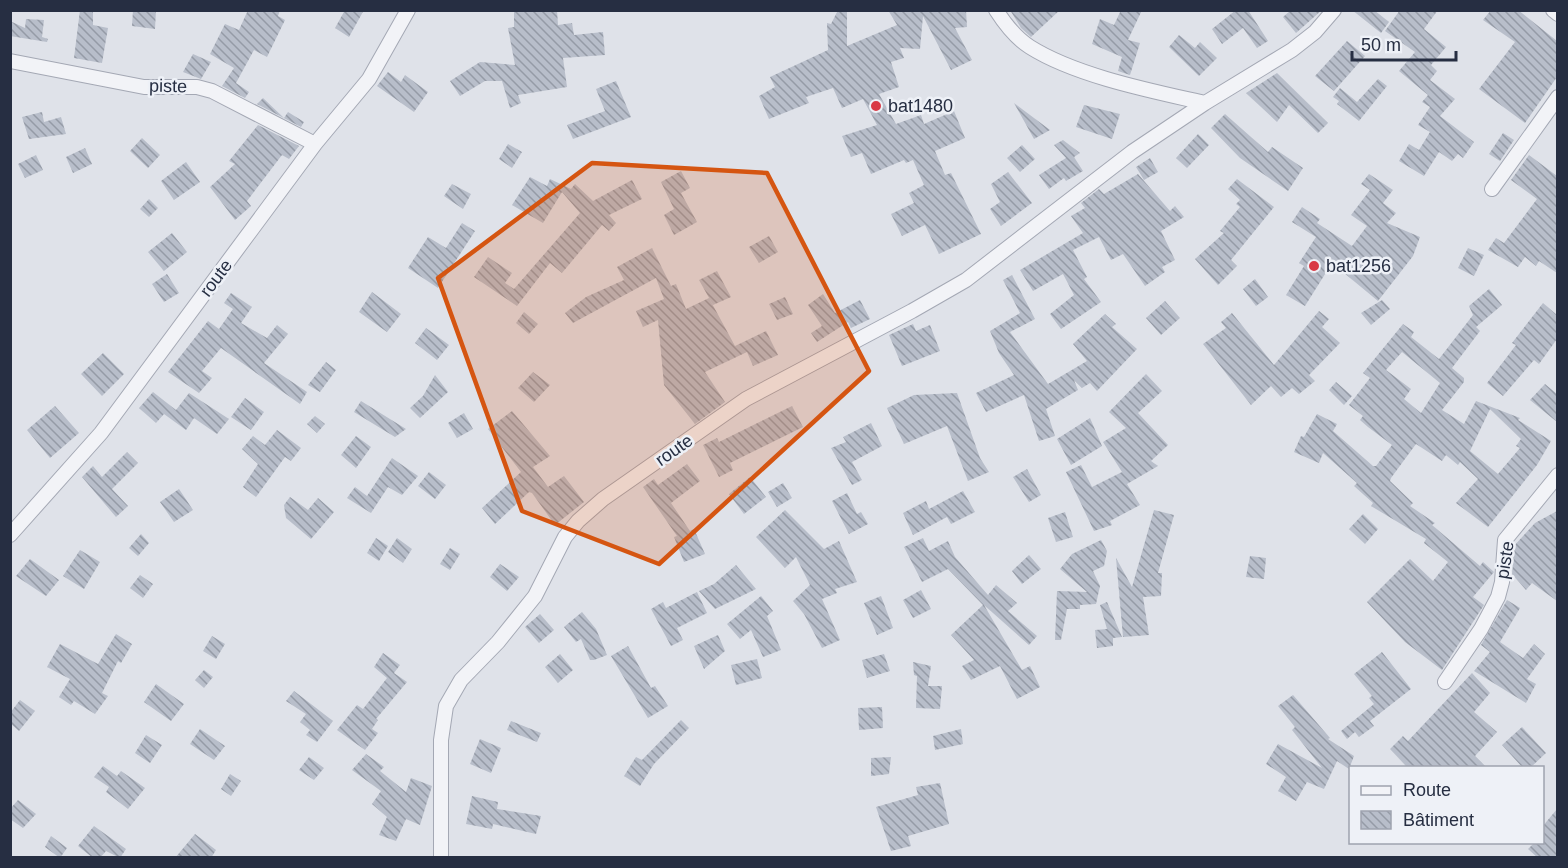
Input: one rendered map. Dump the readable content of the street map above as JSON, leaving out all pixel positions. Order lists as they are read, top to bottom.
{
  "streets": {
    "street": ["piste", "route"]
  },
  "crossings": [
    ["piste", "route"]
  ],
  "places": ["bat1480", "bat1256"],
  "legend": ["Route", "Bâtiment"],
  "scale_bar": "50 m"
}
